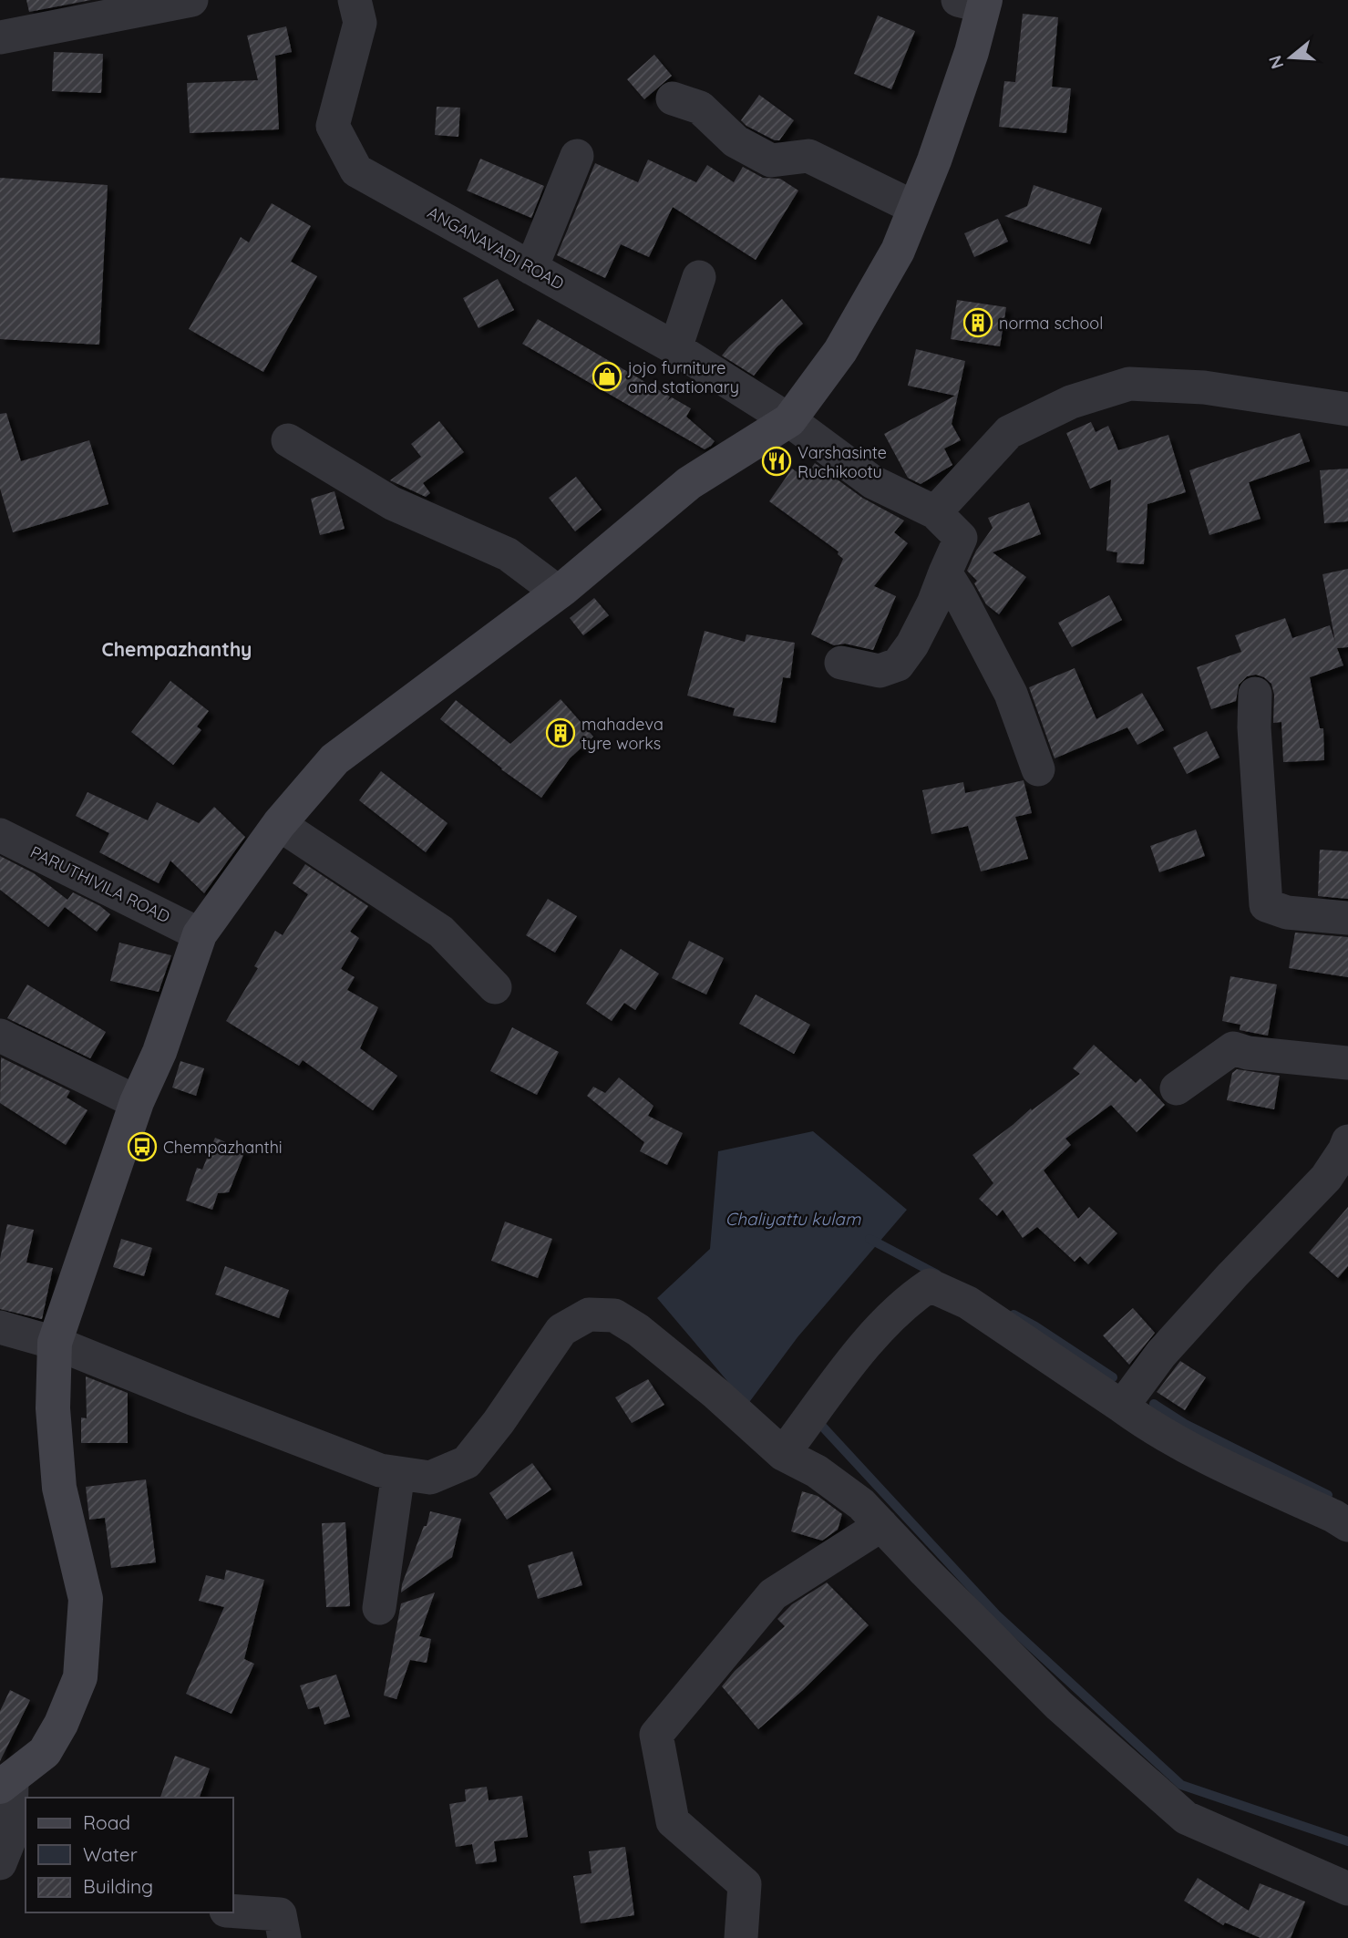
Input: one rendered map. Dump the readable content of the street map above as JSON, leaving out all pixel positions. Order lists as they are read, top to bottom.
{
  "streets": {
    "street": ["ANGANAVADI ROAD", "PARUTHIVILA ROAD"]
  },
  "districts": ["Chempazhanthy"],
  "water": ["Chaliyattu kulam"],
  "places": {
    "building": ["norma school", "mahadeva tyre works"],
    "shop": ["jojo furniture and stationary"],
    "restaurant": ["Varshasinte Ruchikootu"],
    "bus stop": ["Chempazhanthi"]
  },
  "legend": ["Road", "Water", "Building"],
  "north": "left"
}
